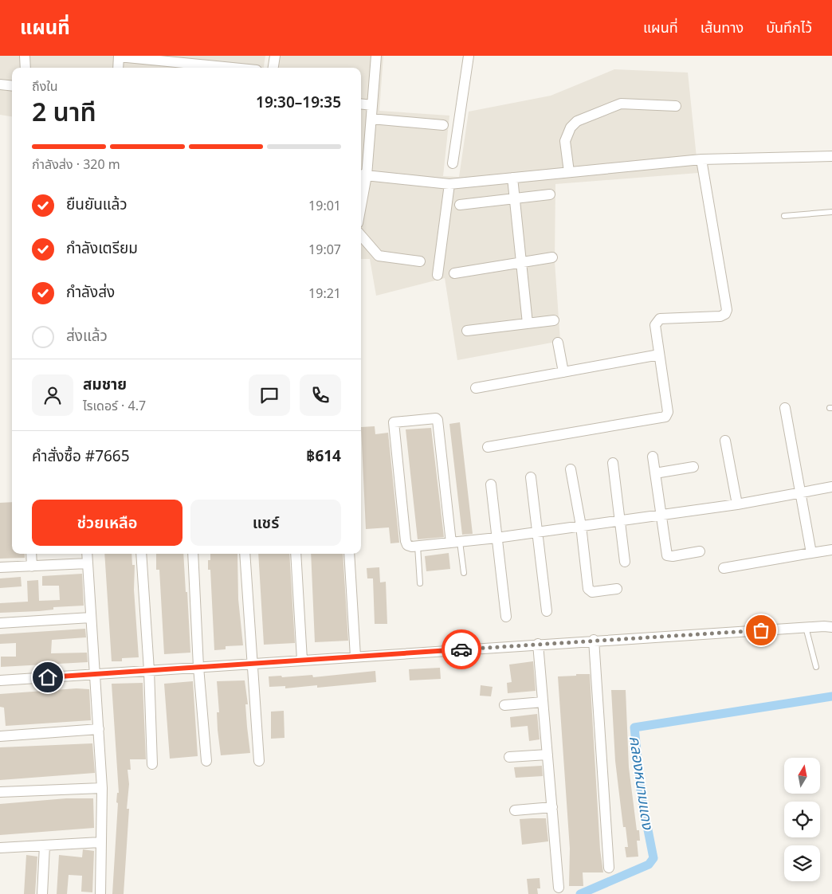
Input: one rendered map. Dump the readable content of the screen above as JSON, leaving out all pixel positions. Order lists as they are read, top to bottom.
{
  "water": ["คลองหนามแดง"],
  "north": "top",
  "page": {
    "header": "แผนที่",
    "nav": ["แผนที่", "เส้นทาง", "บันทึกไว้"],
    "heading": ["2 นาที", "ถึงใน", "19:30–19:35"],
    "panel": [
      "สมชาย",
      "ไรเดอร์ · 4.7",
      "คำสั่งซื้อ #7665",
      "฿614"
    ],
    "bar": "กำลังส่ง · 320 m",
    "list": [
      ["ยืนยันแล้ว", "19:01"],
      ["กำลังเตรียม", "19:07"],
      ["กำลังส่ง", "19:21"],
      "ส่งแล้ว"
    ],
    "buttons": ["ช่วยเหลือ", "แชร์"]
  }
}
